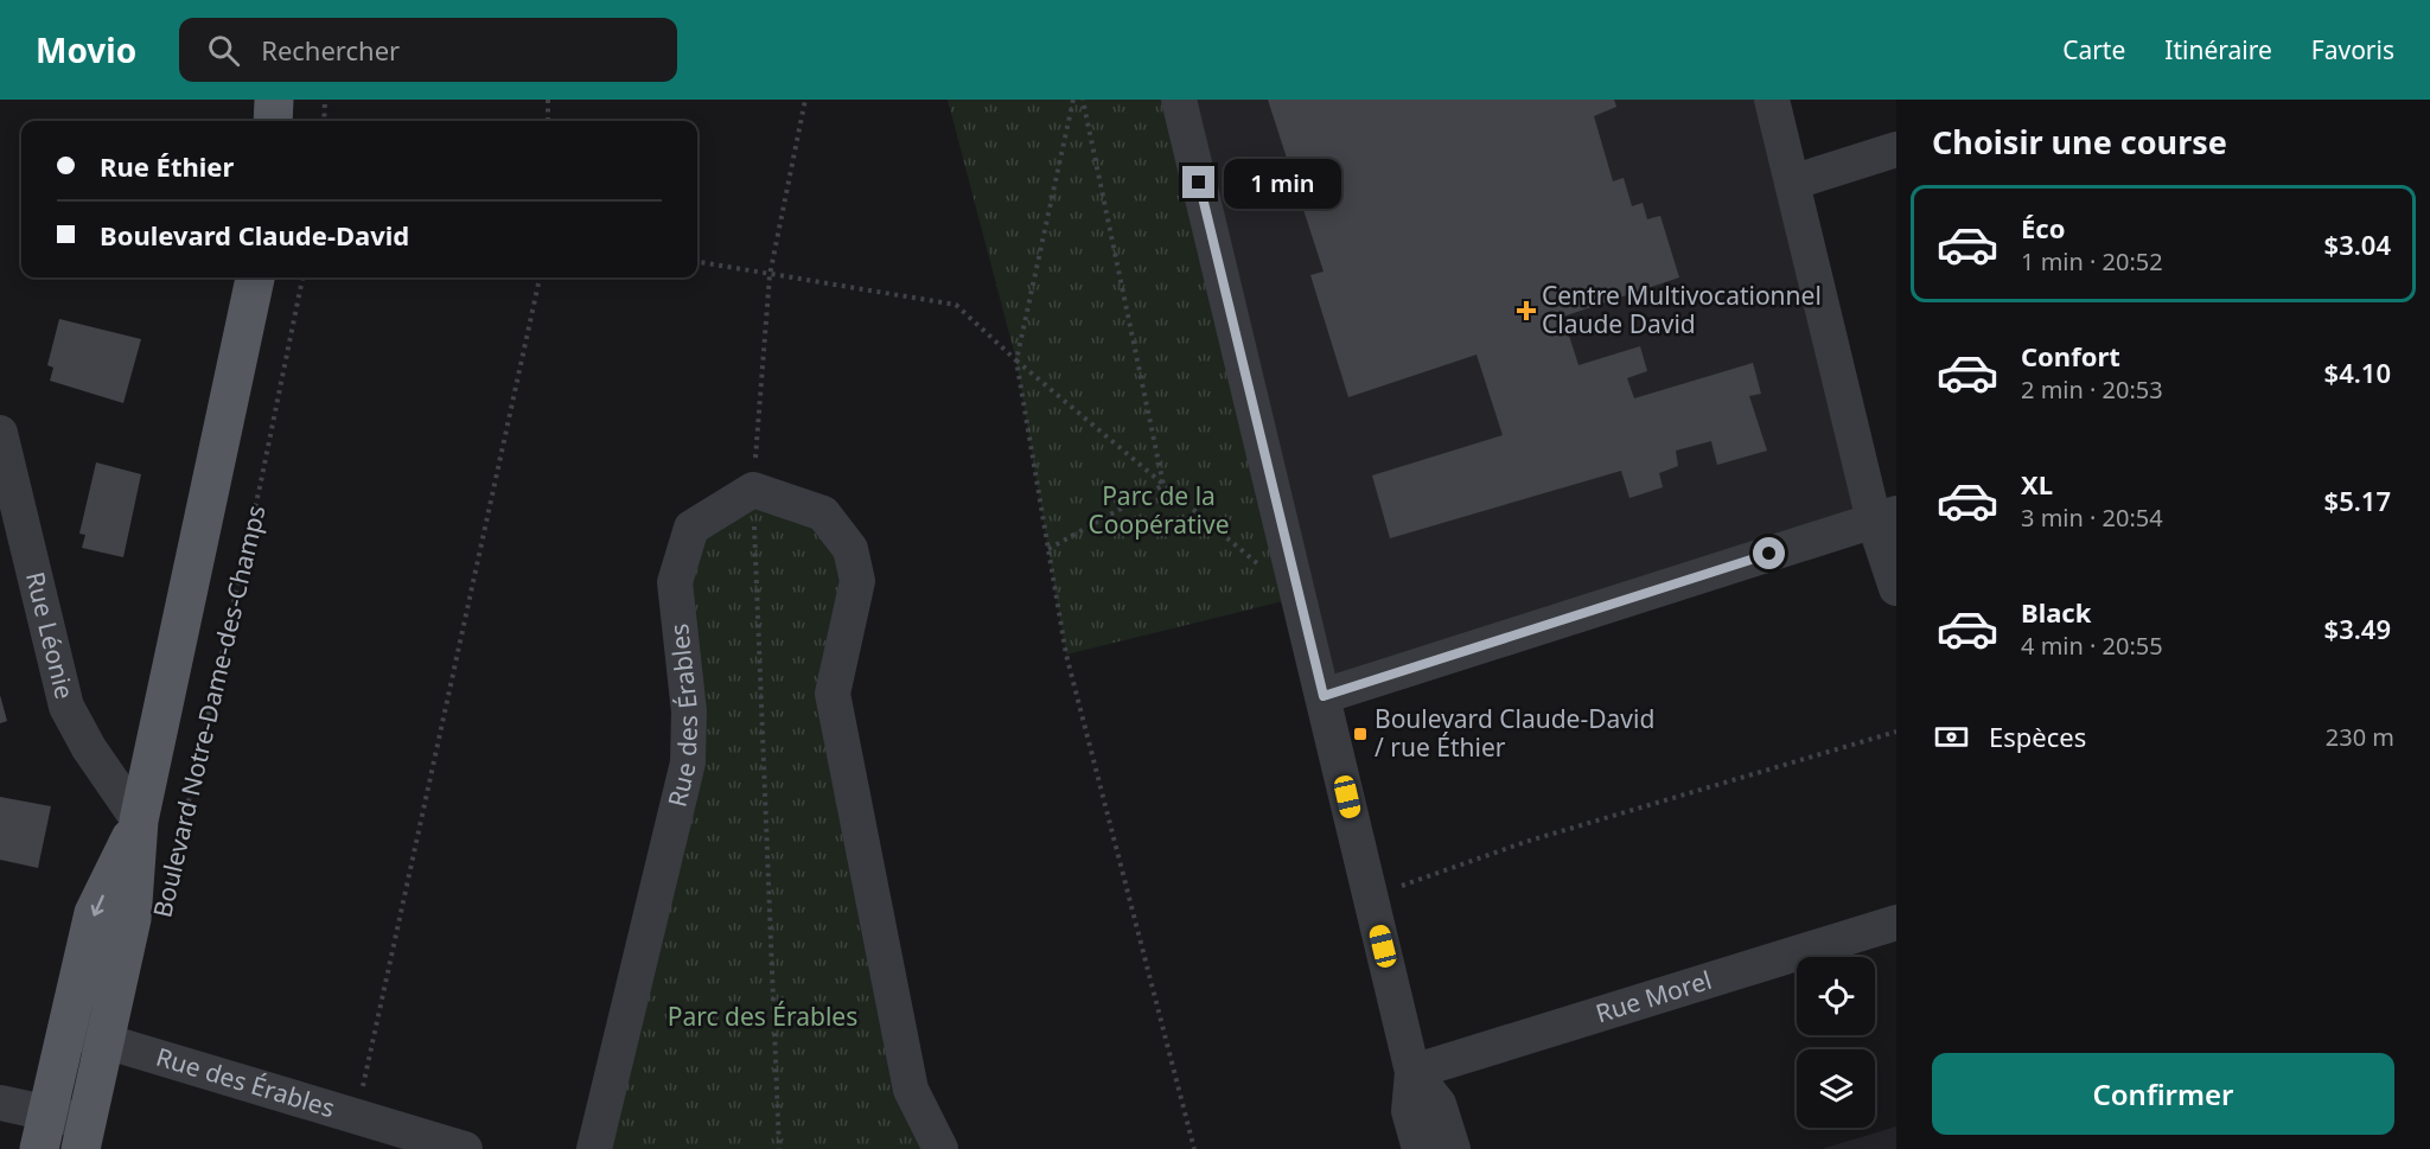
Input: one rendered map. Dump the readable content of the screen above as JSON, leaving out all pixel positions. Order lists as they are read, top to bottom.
{
  "streets": {
    "main road": ["Boulevard Notre-Dame-des-Champs"],
    "street": ["Rue Léonie", "Rue des Érables", "Rue Morel"]
  },
  "crossings": [
    ["Rue Léonie", "Boulevard Notre-Dame-des-Champs"],
    ["Boulevard Notre-Dame-des-Champs", "Rue des Érables"]
  ],
  "parks": ["Parc de la Coopérative", "Parc des Érables"],
  "places": {
    "health": ["Centre Multivocationnel Claude David"],
    "transit": ["Boulevard Claude-David / rue Éthier"]
  },
  "page": {
    "header": "Movio",
    "search": "Rechercher",
    "nav": ["Carte", "Itinéraire", "Favoris"],
    "heading": "Choisir une course",
    "banner": ["Rue Éthier", "Boulevard Claude-David"],
    "bubble": "1 min",
    "list": [
      {
        "name": "Éco",
        "note": "1 min · 20:52",
        "value": "$3.04"
      },
      {
        "name": "Confort",
        "note": "2 min · 20:53",
        "value": "$4.10"
      },
      {
        "name": "XL",
        "note": "3 min · 20:54",
        "value": "$5.17"
      },
      {
        "name": "Black",
        "note": "4 min · 20:55",
        "value": "$3.49"
      }
    ],
    "pay": ["Espèces", "230 m"],
    "buttons": "Confirmer"
  }
}
